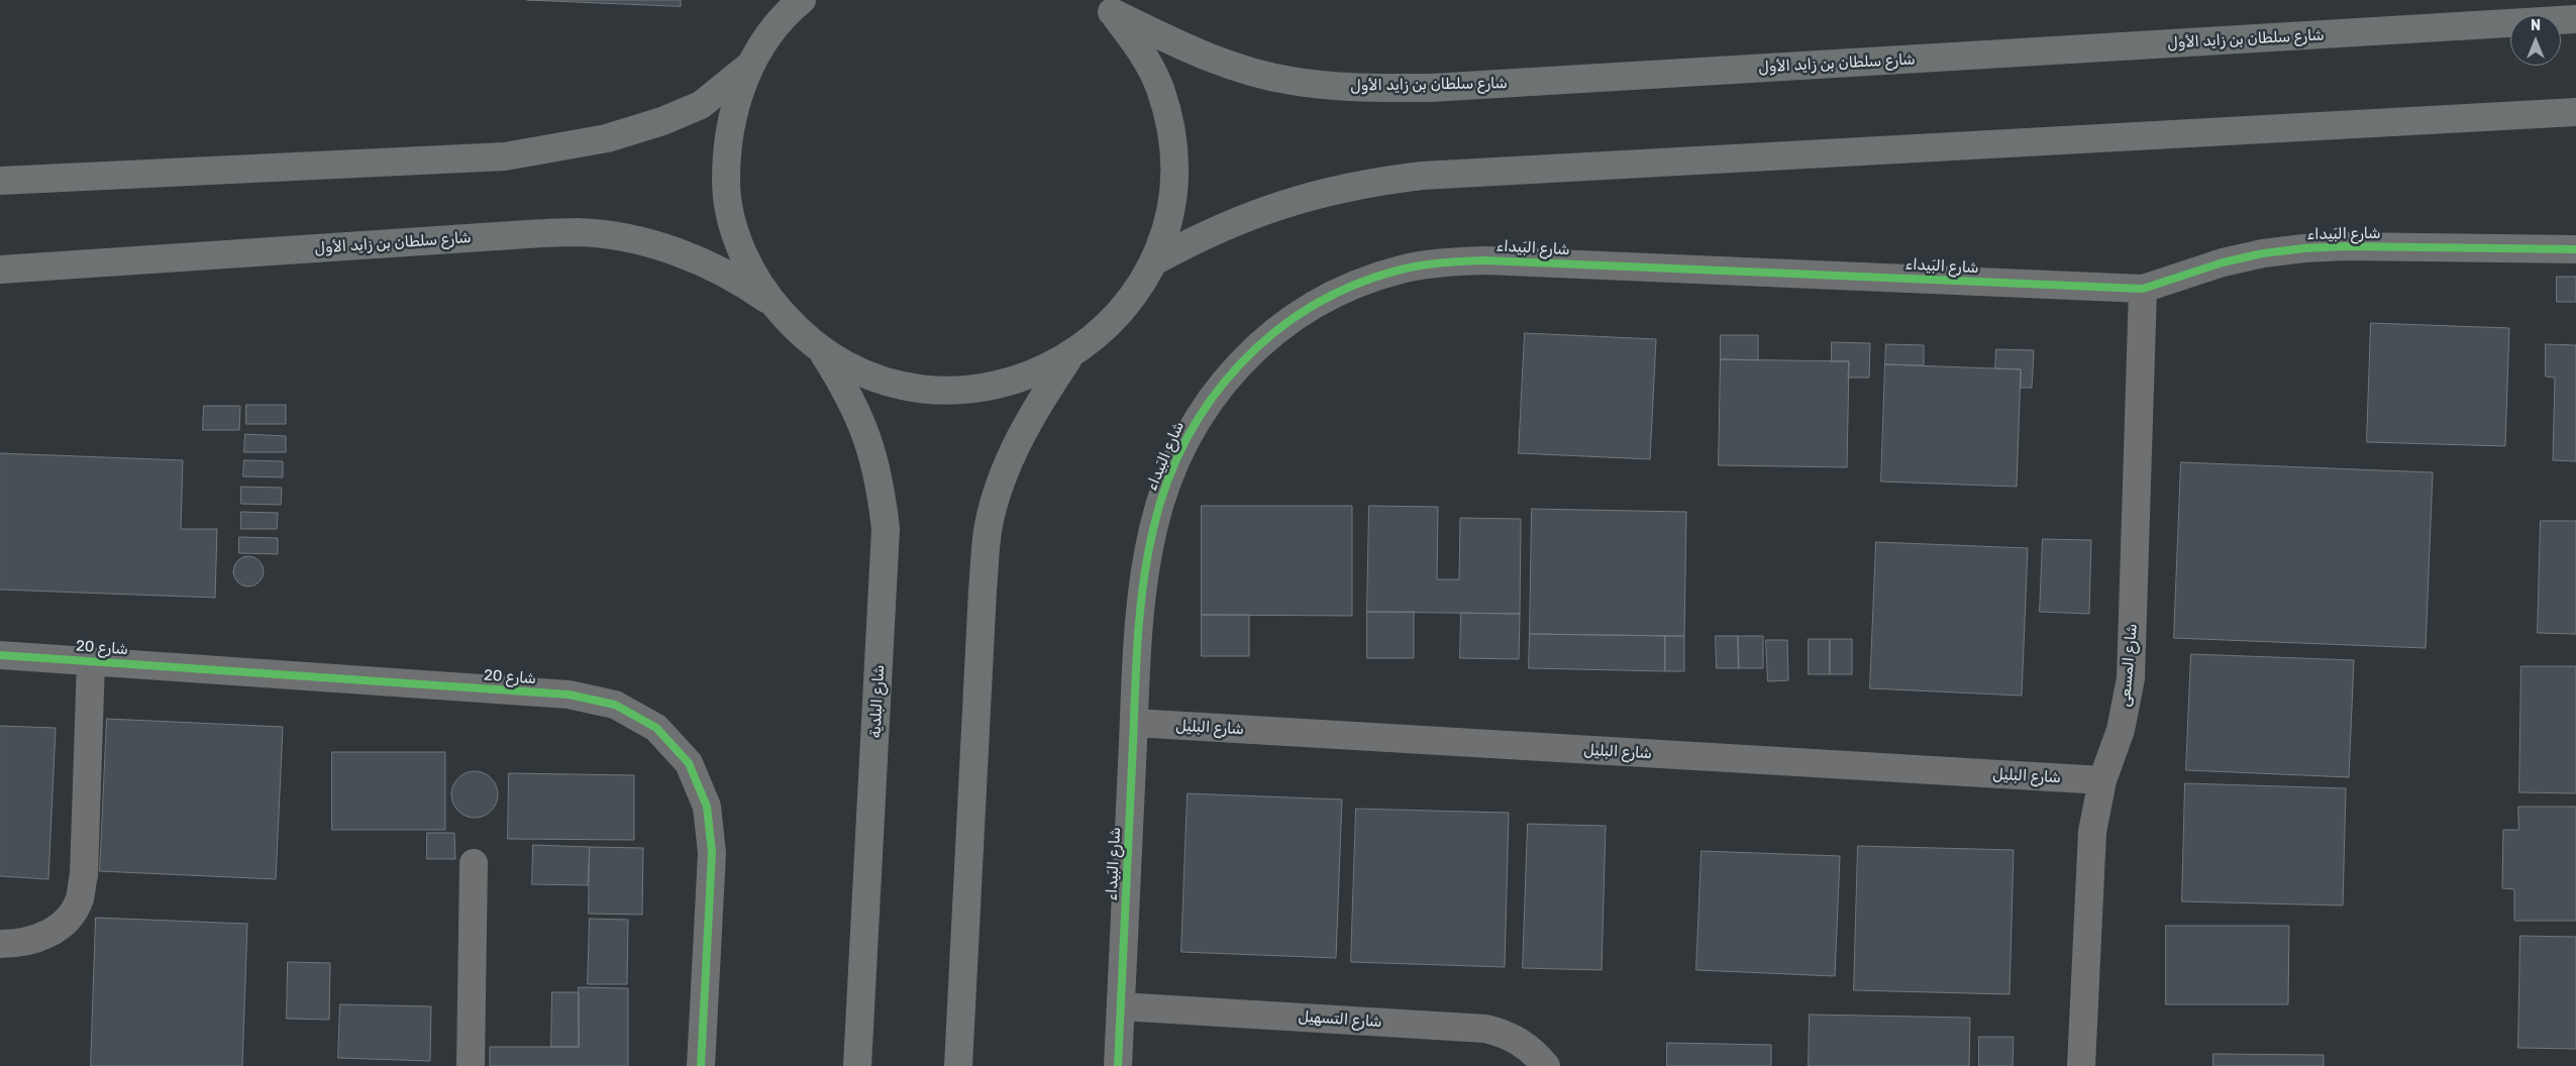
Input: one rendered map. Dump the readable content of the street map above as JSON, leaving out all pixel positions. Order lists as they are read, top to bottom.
{
  "streets": {
    "main road": ["شارع سلطان بن زايد الأول", "شارع البلدية"],
    "street": [
      "شارع البَيداء",
      "شارع 20",
      "شارع المسعى",
      "شارع البليل",
      "شارع التسهيل"
    ]
  },
  "crossings": [
    ["شارع البَيداء", "شارع المسعى"],
    ["شارع البَيداء", "شارع البليل"],
    ["شارع البَيداء", "شارع التسهيل"],
    ["شارع المسعى", "شارع البليل"]
  ],
  "north": "top"
}
